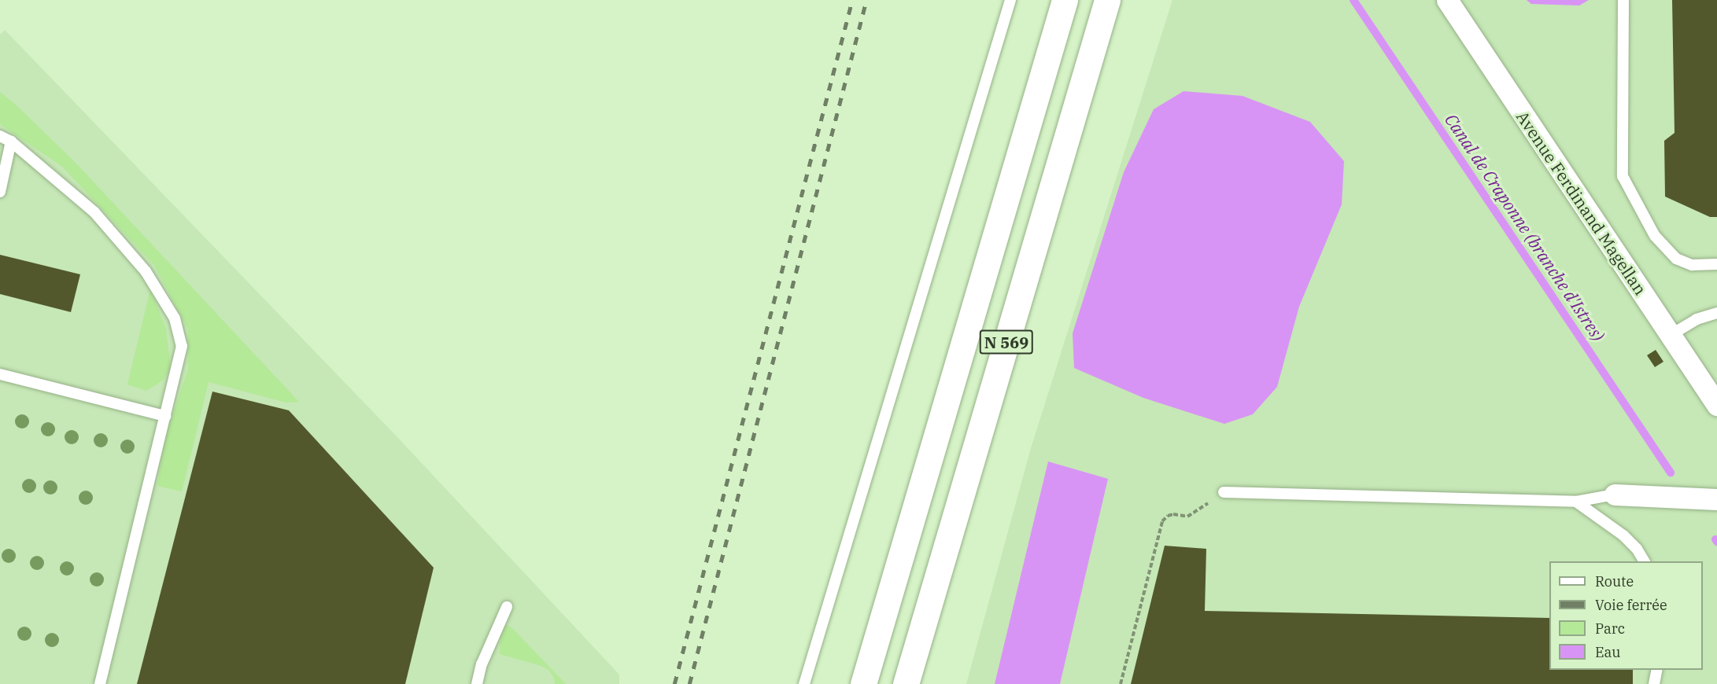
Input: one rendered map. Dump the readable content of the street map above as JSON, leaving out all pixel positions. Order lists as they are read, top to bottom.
{
  "streets": {
    "highway": ["N 569"],
    "street": ["Avenue Ferdinand Magellan"]
  },
  "water": ["Canal de Craponne (branche d'Istres)"],
  "legend": [
    "Route",
    "Voie ferrée",
    "Parc",
    "Eau"
  ]
}
